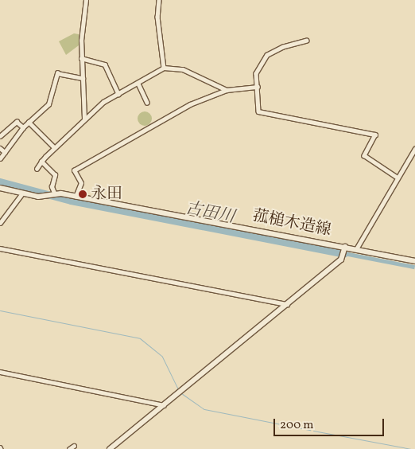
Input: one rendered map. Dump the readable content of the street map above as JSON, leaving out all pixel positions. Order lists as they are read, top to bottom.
{
  "streets": {
    "main road": ["菰槌木造線"]
  },
  "water": ["古田川"],
  "places": ["永田"],
  "scale_bar": "200 m"
}
